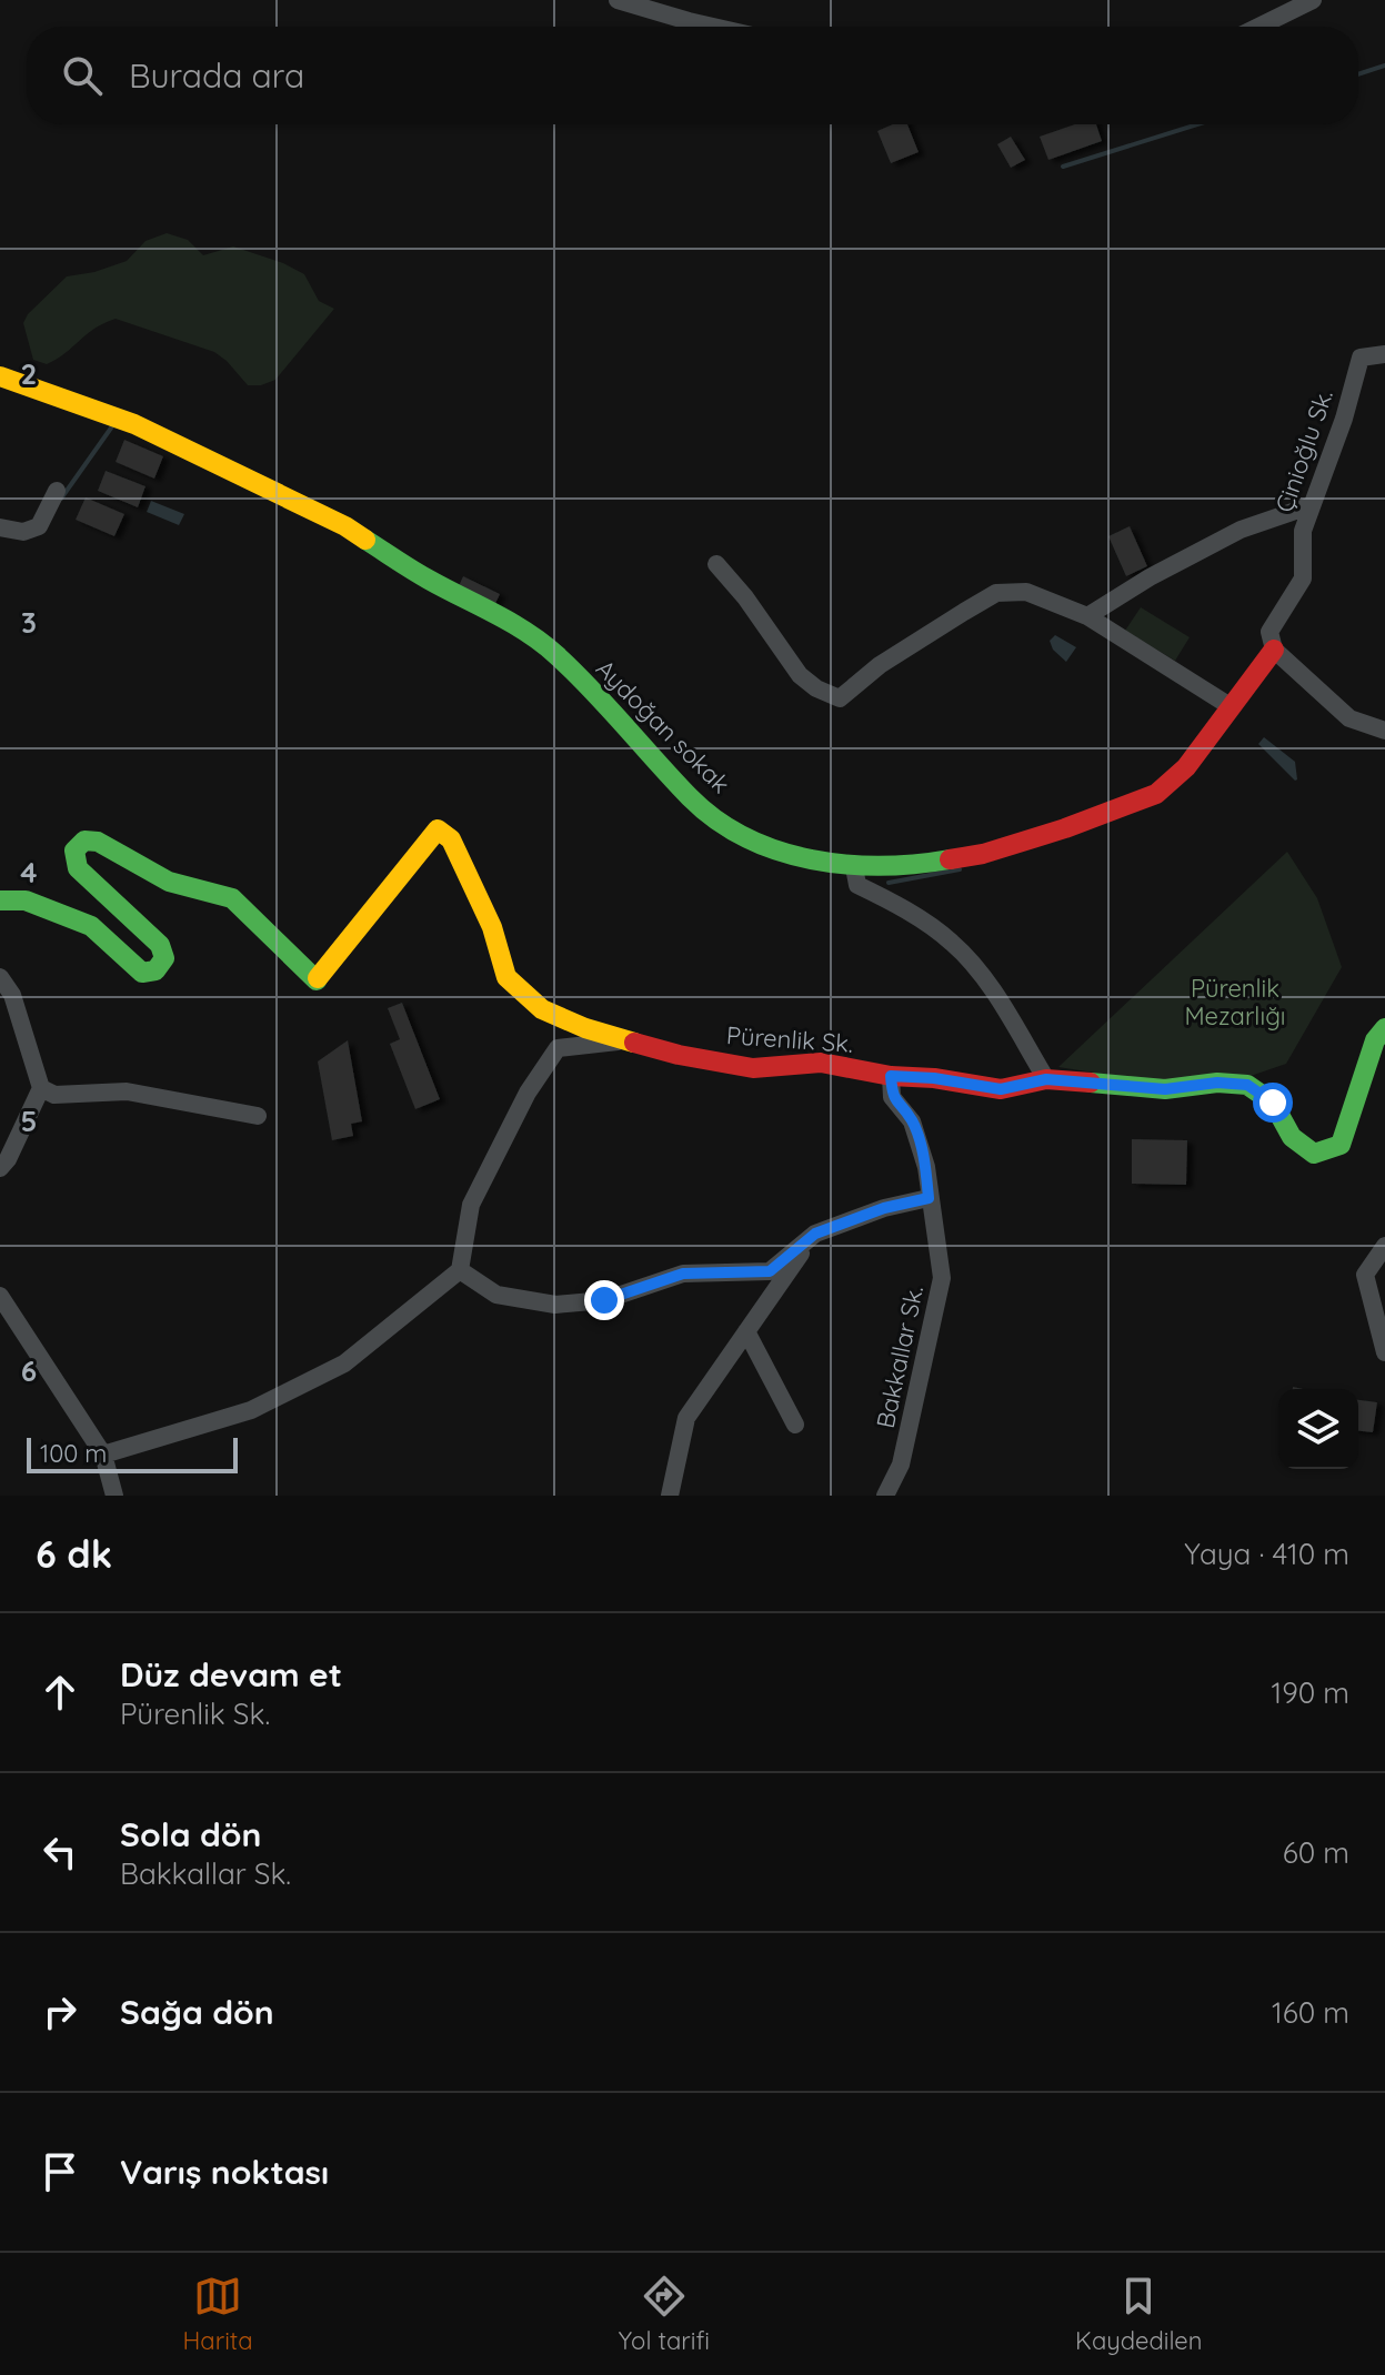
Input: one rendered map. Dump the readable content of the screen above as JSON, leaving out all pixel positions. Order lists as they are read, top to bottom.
{
  "streets": {
    "street": [
      "Çinioğlu Sk.",
      "Aydoğan sokak",
      "Pürenlik Sk.",
      "Bakkallar Sk."
    ]
  },
  "crossings": [
    ["Çinioğlu Sk.", "Aydoğan sokak"],
    ["Pürenlik Sk.", "Bakkallar Sk."]
  ],
  "parks": ["Pürenlik Mezarlığı"],
  "scale_bar": "100 m",
  "page": {
    "search": "Burada ara",
    "scale": "100 m",
    "heading": ["6 dk", "Yaya · 410 m"],
    "list": [
      ["Düz devam et", "Pürenlik Sk.", "190 m"],
      ["Sola dön", "Bakkallar Sk.", "60 m"],
      ["Sağa dön", "160 m"],
      "Varış noktası"
    ],
    "nav": ["Harita", "Yol tarifi", "Kaydedilen"]
  },
  "grid": {
    "rows": [
      "2",
      "3",
      "4",
      "5",
      "6"
    ]
  }
}
